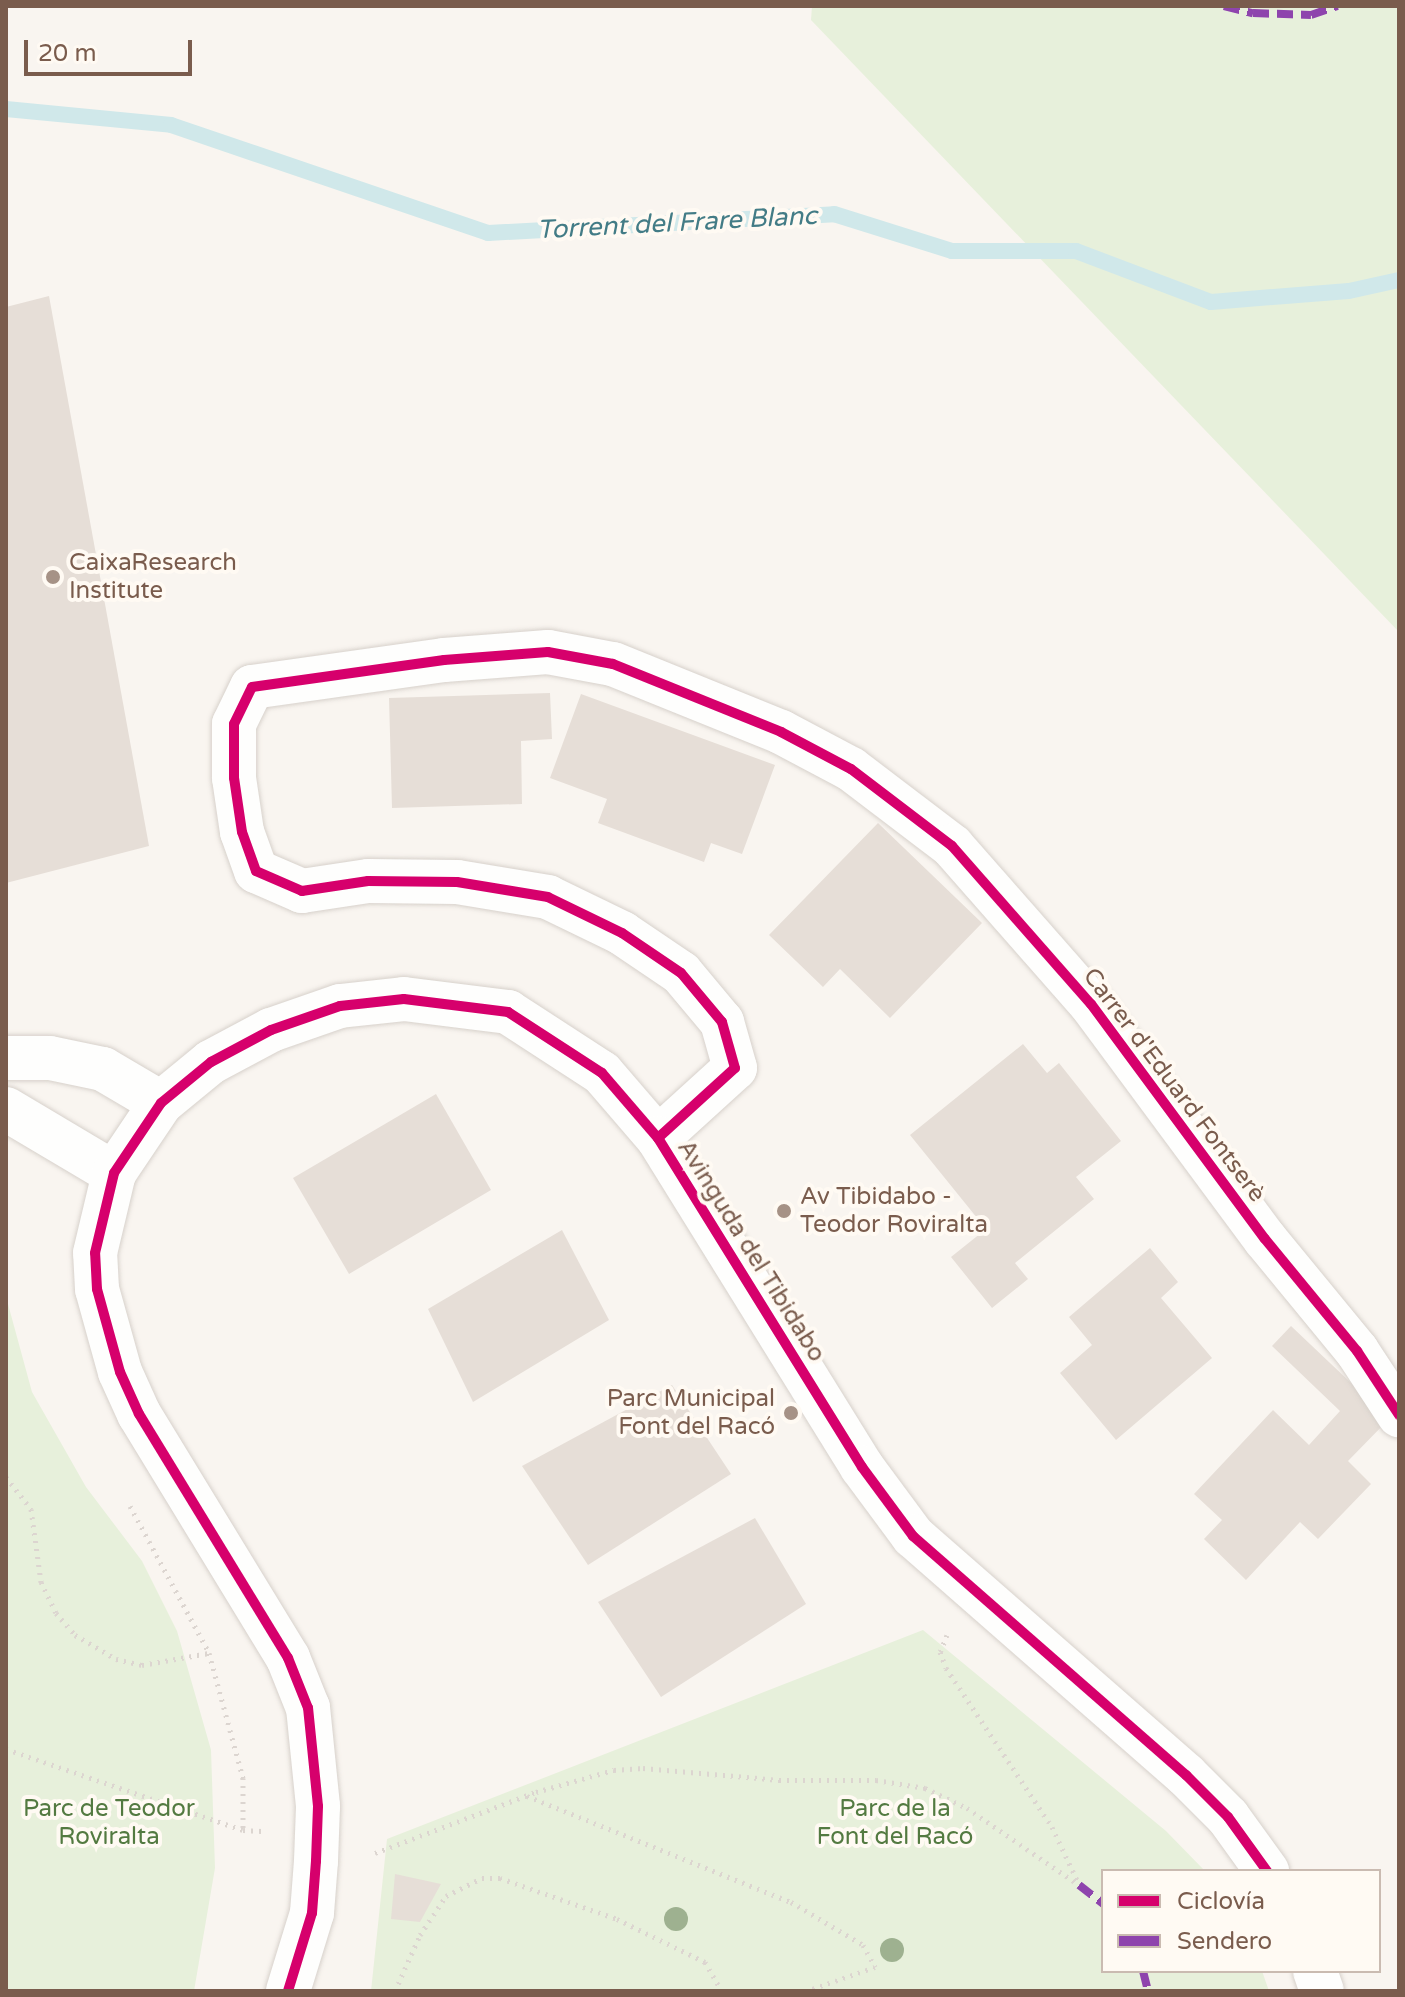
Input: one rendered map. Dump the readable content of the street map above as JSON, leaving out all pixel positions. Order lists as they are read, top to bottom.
{
  "streets": {
    "street": ["Carrer d'Eduard Fontserè", "Avinguda del Tibidabo"]
  },
  "crossings": [
    ["Carrer d'Eduard Fontserè", "Avinguda del Tibidabo"]
  ],
  "water": ["Torrent del Frare Blanc"],
  "parks": ["Parc de Teodor Roviralta", "Parc de la Font del Racó"],
  "places": ["CaixaResearch Institute", "Av Tibidabo - Teodor Roviralta", "Parc Municipal Font del Racó"],
  "legend": ["Ciclovía", "Sendero"],
  "scale_bar": "20 m"
}
